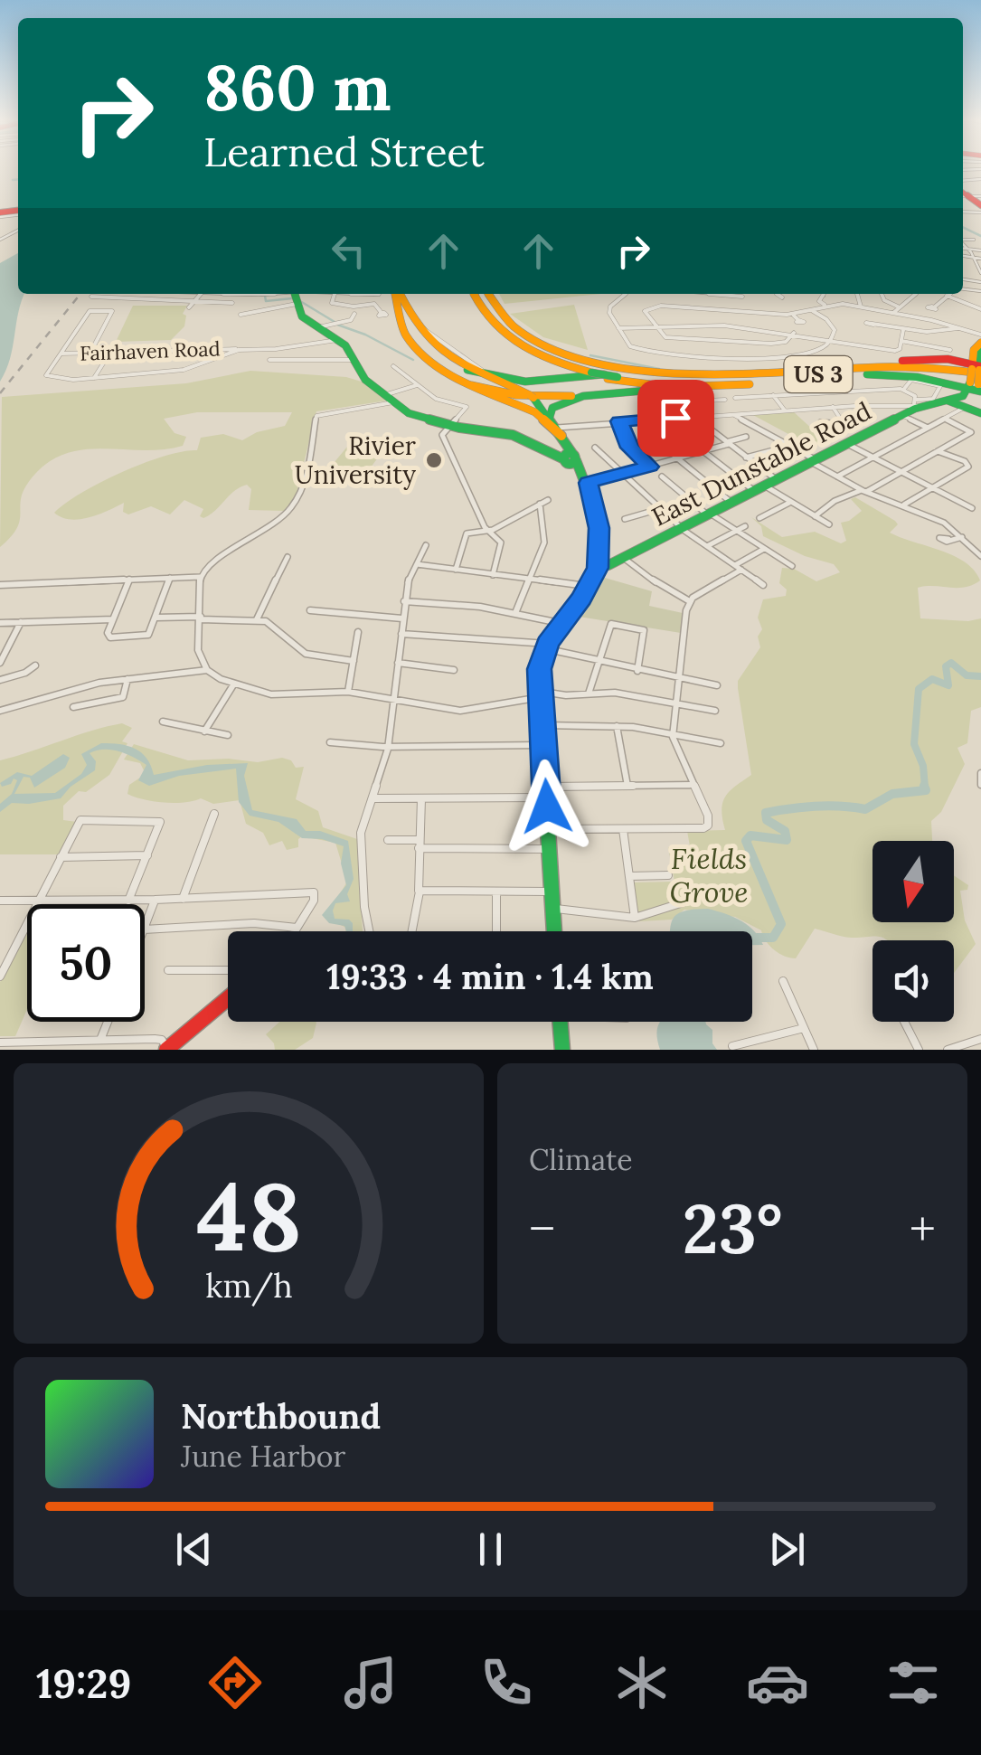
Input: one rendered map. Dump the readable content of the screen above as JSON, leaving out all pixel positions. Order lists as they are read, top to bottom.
{
  "streets": {
    "main road": ["US 3", "East Dunstable Road"],
    "street": ["Fairhaven Road"]
  },
  "crossings": [
    ["US 3", "East Dunstable Road"]
  ],
  "parks": ["Fields Grove"],
  "places": ["Rivier University"],
  "north": "bottom",
  "page": {
    "turn": ["860 m", "Learned Street"],
    "limit": "50",
    "trip": "19:33 · 4 min · 1.4 km",
    "tile": "Climate",
    "heat": ["−", "23°", "+"],
    "song": ["Northbound", "June Harbor"],
    "tabs": "19:29",
    "gauge": ["48", "km/h"]
  }
}
